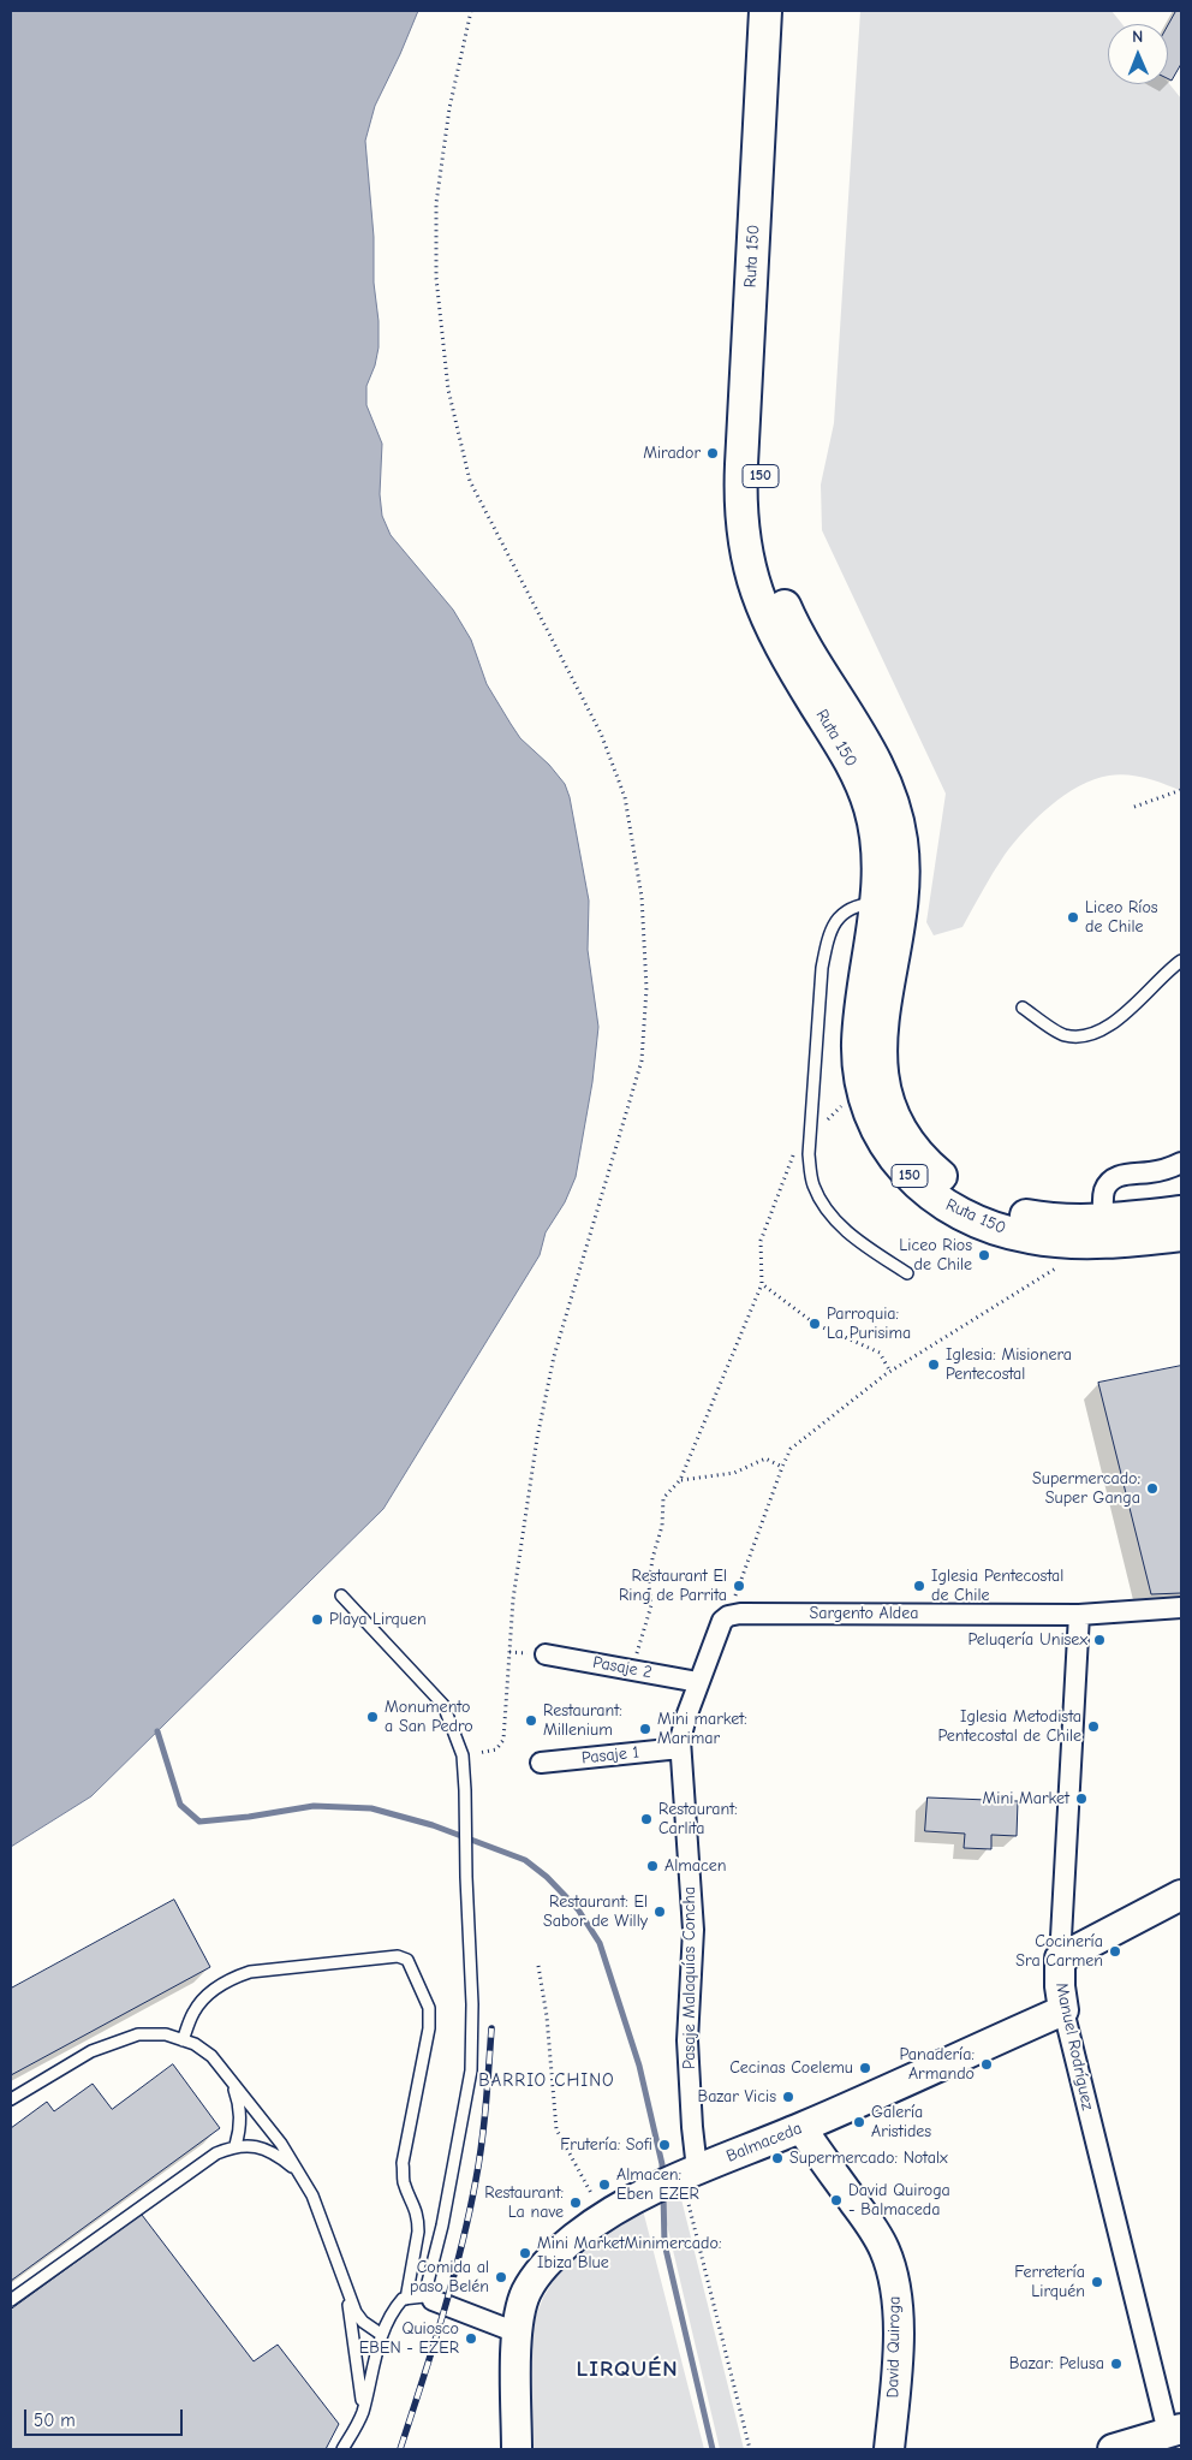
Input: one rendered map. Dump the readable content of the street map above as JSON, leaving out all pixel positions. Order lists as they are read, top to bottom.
{
  "streets": {
    "main road": ["Ruta 150", "150"],
    "street": [
      "Sargento Aldea",
      "Pasaje 2",
      "Pasaje 1",
      "Pasaje Malaquías Concha",
      "Manuel Rodríguez",
      "Balmaceda",
      "David Quiroga"
    ]
  },
  "crossings": [
    ["Sargento Aldea", "Pasaje Malaquías Concha"],
    ["Sargento Aldea", "Manuel Rodríguez"],
    ["Pasaje 2", "Pasaje Malaquías Concha"],
    ["Pasaje 1", "Pasaje Malaquías Concha"],
    ["Pasaje Malaquías Concha", "Balmaceda"],
    ["Manuel Rodríguez", "Balmaceda"],
    ["Balmaceda", "David Quiroga"]
  ],
  "districts": ["BARRIO CHINO", "LIRQUÉN"],
  "places": [
    "Mirador",
    "Liceo Ríos de Chile",
    "Liceo Rios de Chile",
    "Parroquia: La Purisima",
    "Iglesia: Misionera Pentecostal",
    "Supermercado: Super Ganga",
    "Restaurant El Ring de Parrita",
    "Iglesia Pentecostal de Chile",
    "Playa Lirquen",
    "Peluqería Unisex",
    "Monumento a San Pedro",
    "Restaurant: Millenium",
    "Iglesia Metodista Pentecostal de Chile",
    "Mini market: Marimar",
    "Mini Market",
    "Restaurant: Carlita",
    "Almacen",
    "Restaurant: El Sabor de Willy",
    "Cocinería Sra Carmen",
    "Panadería: Armando",
    "Cecinas Coelemu",
    "Bazar Vicis",
    "Galería Aristides",
    "Frutería: Sofi",
    "Supermercado: Notalx",
    "Almacen: Eben EZER",
    "David Quiroga - Balmaceda",
    "Restaurant: La nave",
    "Mini MarketMinimercado: Ibiza Blue",
    "Comida al paso Belén",
    "Ferretería Lirquén",
    "Quiosco EBEN - EZER",
    "Bazar: Pelusa"
  ],
  "scale_bar": "50 m",
  "north": "top"
}
